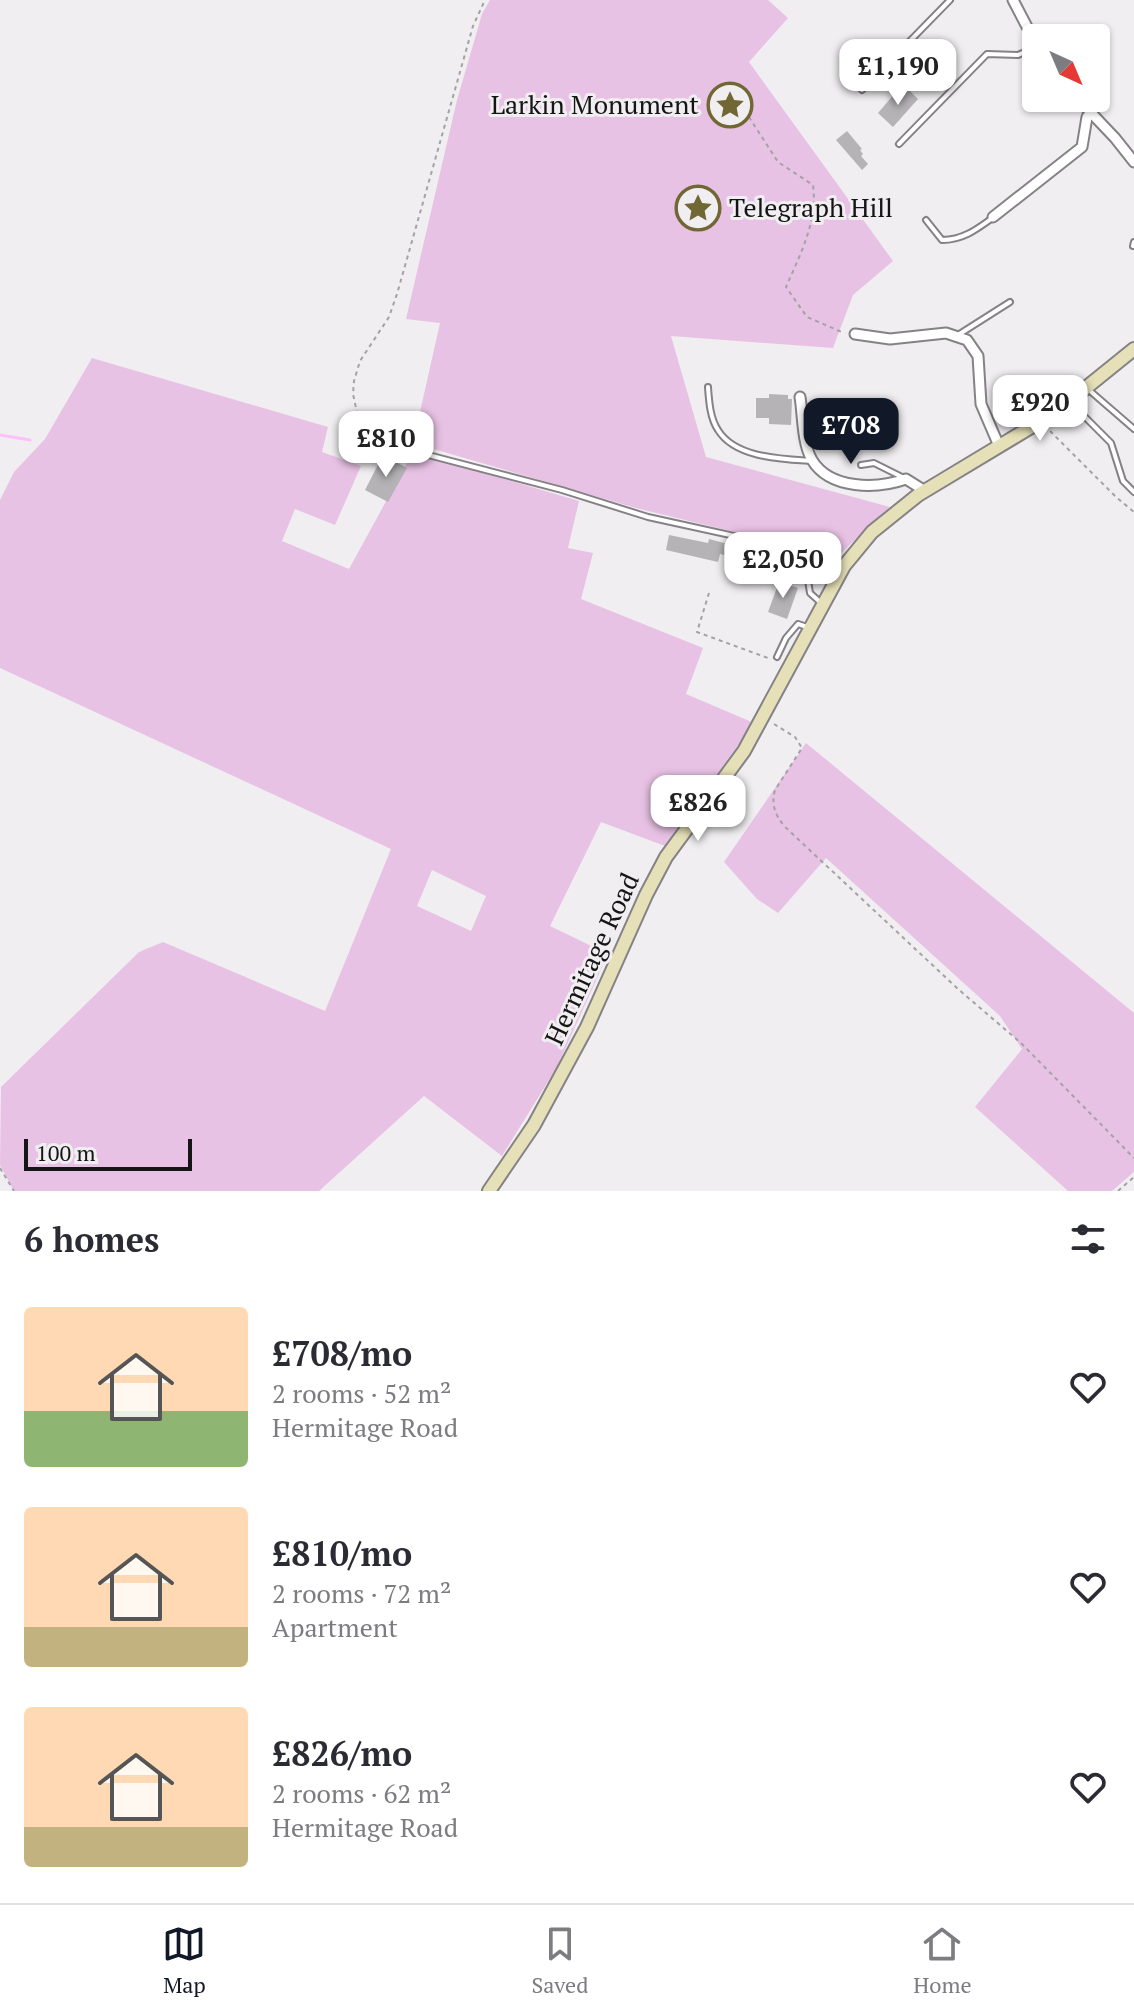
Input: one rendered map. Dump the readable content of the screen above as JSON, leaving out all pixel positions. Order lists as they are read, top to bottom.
{
  "streets": {
    "street": ["Hermitage Road"]
  },
  "places": {
    "place": ["Larkin Monument", "Telegraph Hill"]
  },
  "scale_bar": "100 m",
  "north": "bottom right",
  "page": {
    "price": [
      "£1,190",
      "£920",
      "£708",
      "£810",
      "£2,050",
      "£826"
    ],
    "scale": "100 m",
    "heading": "6 homes",
    "list": [
      {
        "name": "£708/mo",
        "note": "2 rooms · 52 m² · Hermitage Road"
      },
      {
        "name": "£810/mo",
        "note": "2 rooms · 72 m² · Apartment"
      },
      {
        "name": "£826/mo",
        "note": "2 rooms · 62 m² · Hermitage Road"
      }
    ],
    "tabs": ["Map", "Saved", "Home"]
  }
}
